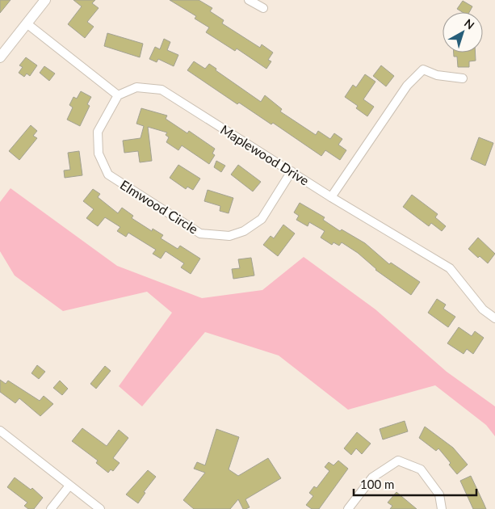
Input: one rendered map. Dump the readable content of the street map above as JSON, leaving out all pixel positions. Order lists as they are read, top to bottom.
{
  "streets": {
    "street": ["Maplewood Drive", "Elmwood Circle"]
  },
  "crossings": [
    ["Maplewood Drive", "Elmwood Circle"]
  ],
  "scale_bar": "100 m",
  "north": "top right"
}
